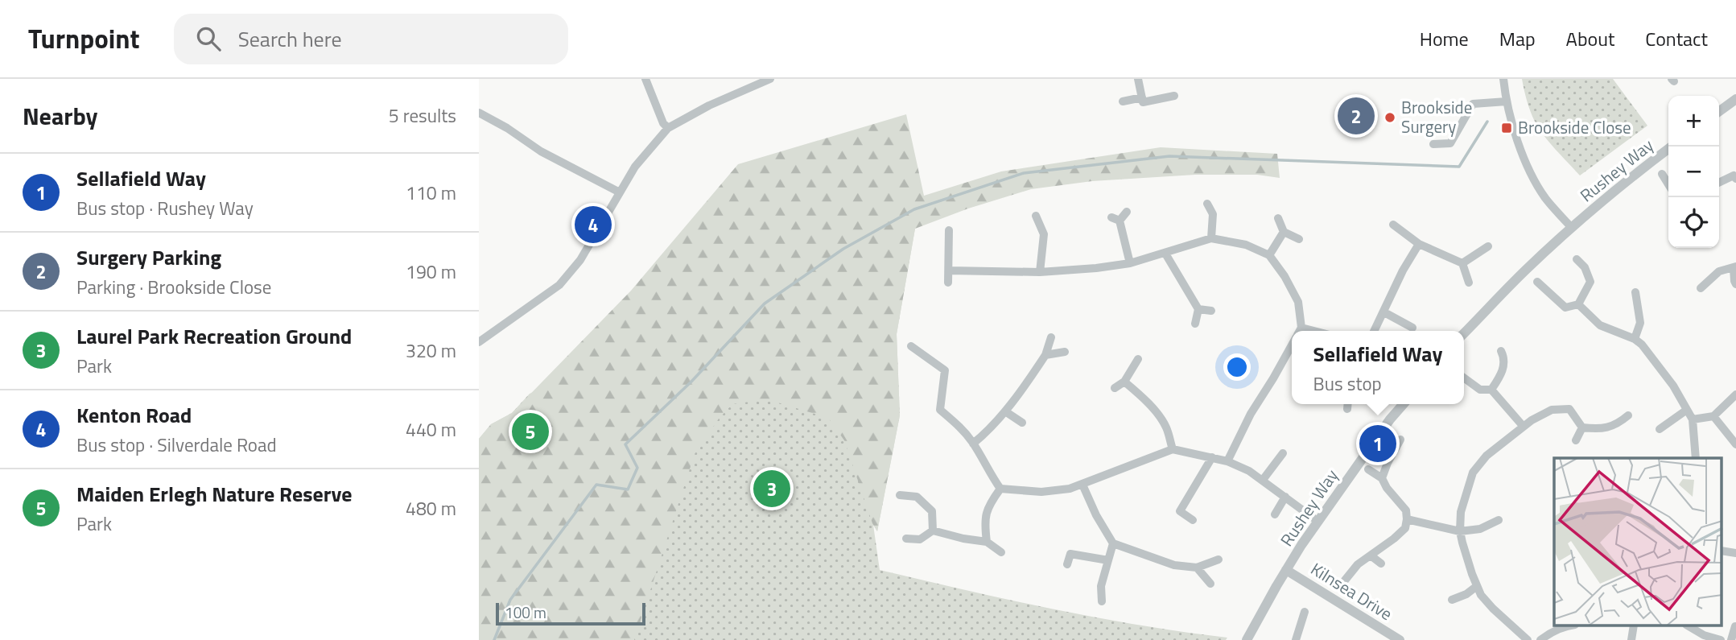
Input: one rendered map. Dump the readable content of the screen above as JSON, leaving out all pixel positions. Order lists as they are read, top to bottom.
{
  "streets": {
    "street": ["Rushey Way", "Kilnsea Drive"]
  },
  "crossings": [
    ["Rushey Way", "Kilnsea Drive"]
  ],
  "places": {
    "other": ["Brookside Surgery"],
    "transit": ["Brookside Close"]
  },
  "scale_bar": "100 m",
  "page": {
    "header": "Turnpoint",
    "search": "Search here",
    "nav": [
      "Home",
      "Map",
      "About",
      "Contact"
    ],
    "heading": ["Nearby", "5 results"],
    "pins": [
      "2",
      "4",
      "5",
      "1",
      "3"
    ],
    "map_buttons": ["+", "−"],
    "list": [
      {
        "mark": "1",
        "name": "Sellafield Way",
        "note": "Bus stop · Rushey Way",
        "value": "110 m"
      },
      {
        "mark": "2",
        "name": "Surgery Parking",
        "note": "Parking · Brookside Close",
        "value": "190 m"
      },
      {
        "mark": "3",
        "name": "Laurel Park Recreation Ground",
        "note": "Park",
        "value": "320 m"
      },
      {
        "mark": "4",
        "name": "Kenton Road",
        "note": "Bus stop · Silverdale Road",
        "value": "440 m"
      },
      {
        "mark": "5",
        "name": "Maiden Erlegh Nature Reserve",
        "note": "Park",
        "value": "480 m"
      }
    ],
    "popup": ["Sellafield Way", "Bus stop"],
    "scale": "100 m"
  }
}
